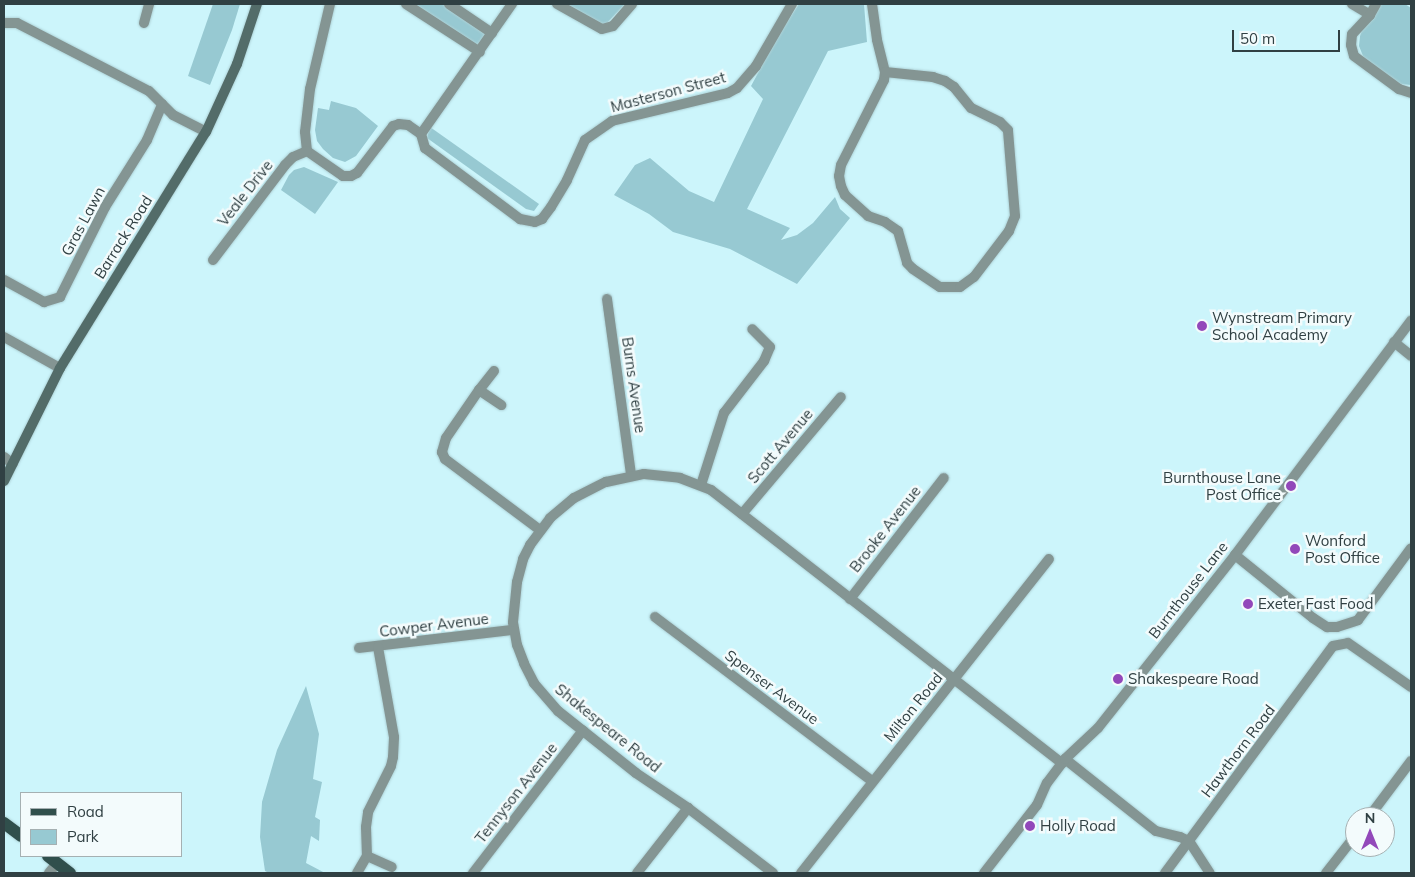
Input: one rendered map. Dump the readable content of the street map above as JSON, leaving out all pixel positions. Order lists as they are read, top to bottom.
{
  "streets": {
    "street": [
      "Masterson Street",
      "Veale Drive",
      "Gras Lawn",
      "Barrack Road",
      "Burns Avenue",
      "Scott Avenue",
      "Brooke Avenue",
      "Burnthouse Lane",
      "Cowper Avenue",
      "Spenser Avenue",
      "Milton Road",
      "Shakespeare Road",
      "Hawthorn Road",
      "Tennyson Avenue"
    ]
  },
  "crossings": [
    ["Burns Avenue", "Shakespeare Road"],
    ["Scott Avenue", "Shakespeare Road"],
    ["Brooke Avenue", "Shakespeare Road"],
    ["Burnthouse Lane", "Shakespeare Road"],
    ["Cowper Avenue", "Shakespeare Road"],
    ["Spenser Avenue", "Milton Road"],
    ["Milton Road", "Shakespeare Road"],
    ["Shakespeare Road", "Tennyson Avenue"]
  ],
  "places": [
    "Wynstream Primary School Academy",
    "Burnthouse Lane Post Office",
    "Wonford Post Office",
    "Exeter Fast Food",
    "Shakespeare Road",
    "Holly Road"
  ],
  "legend": ["Road", "Park"],
  "scale_bar": "50 m",
  "north": "top"
}
